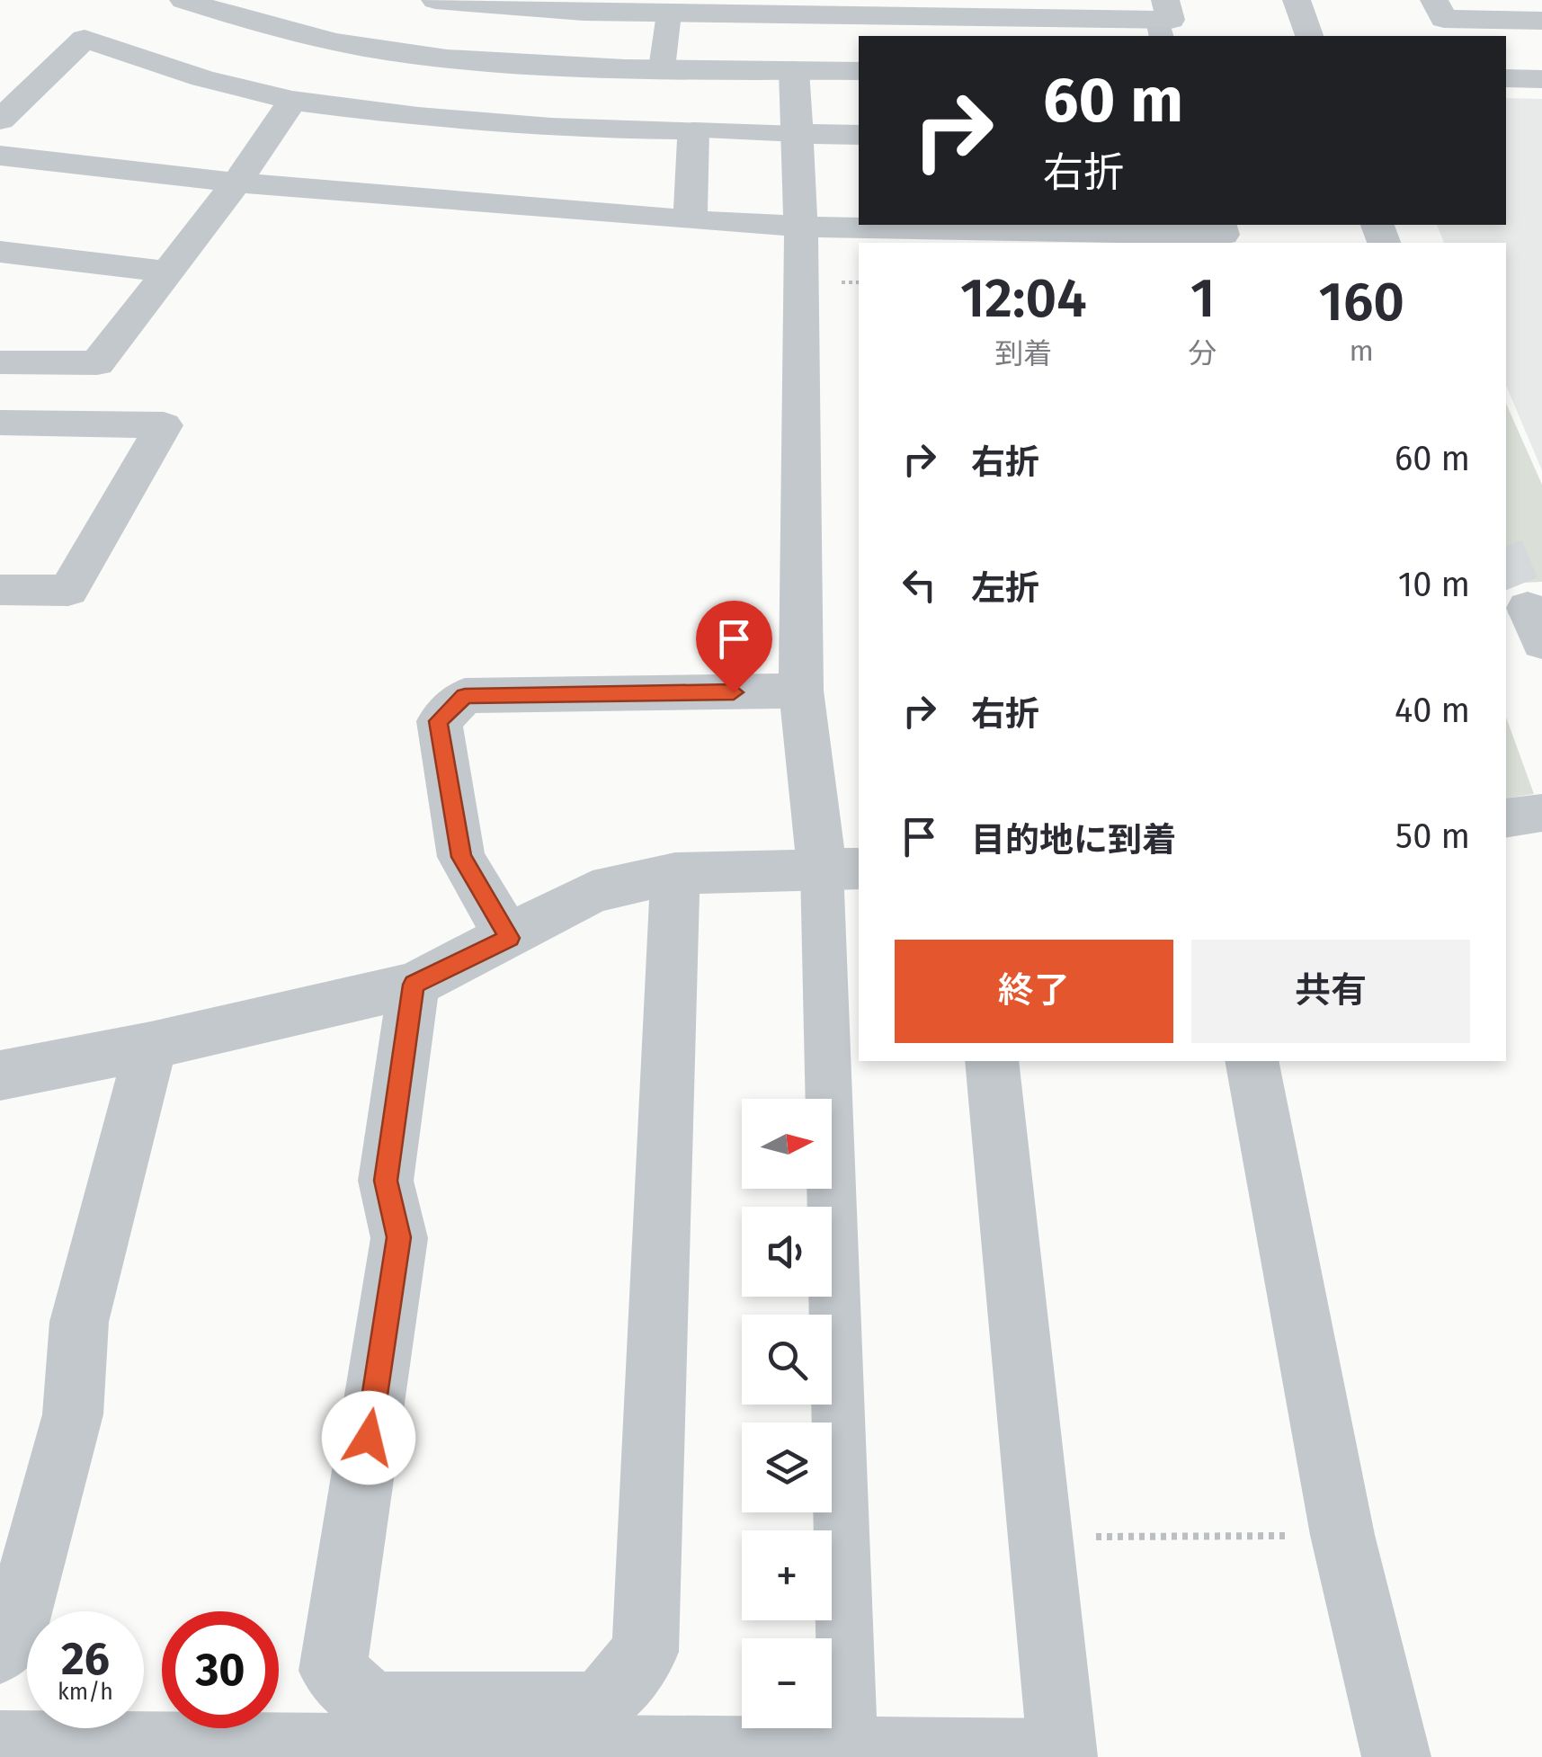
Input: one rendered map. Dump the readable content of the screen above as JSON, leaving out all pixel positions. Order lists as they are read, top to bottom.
{
  "north": "right",
  "page": {
    "turn": ["60 m", "右折"],
    "eta": [
      "12:04",
      "到着",
      "1",
      "分",
      "160",
      "m"
    ],
    "list": [
      {
        "name": "右折",
        "value": "60 m"
      },
      {
        "name": "左折",
        "value": "10 m"
      },
      {
        "name": "右折",
        "value": "40 m"
      },
      {
        "name": "目的地に到着",
        "value": "50 m"
      }
    ],
    "buttons": ["終了", "共有"],
    "map_buttons": ["+", "−"],
    "speed": "26 km/h",
    "limit": "30"
  }
}
